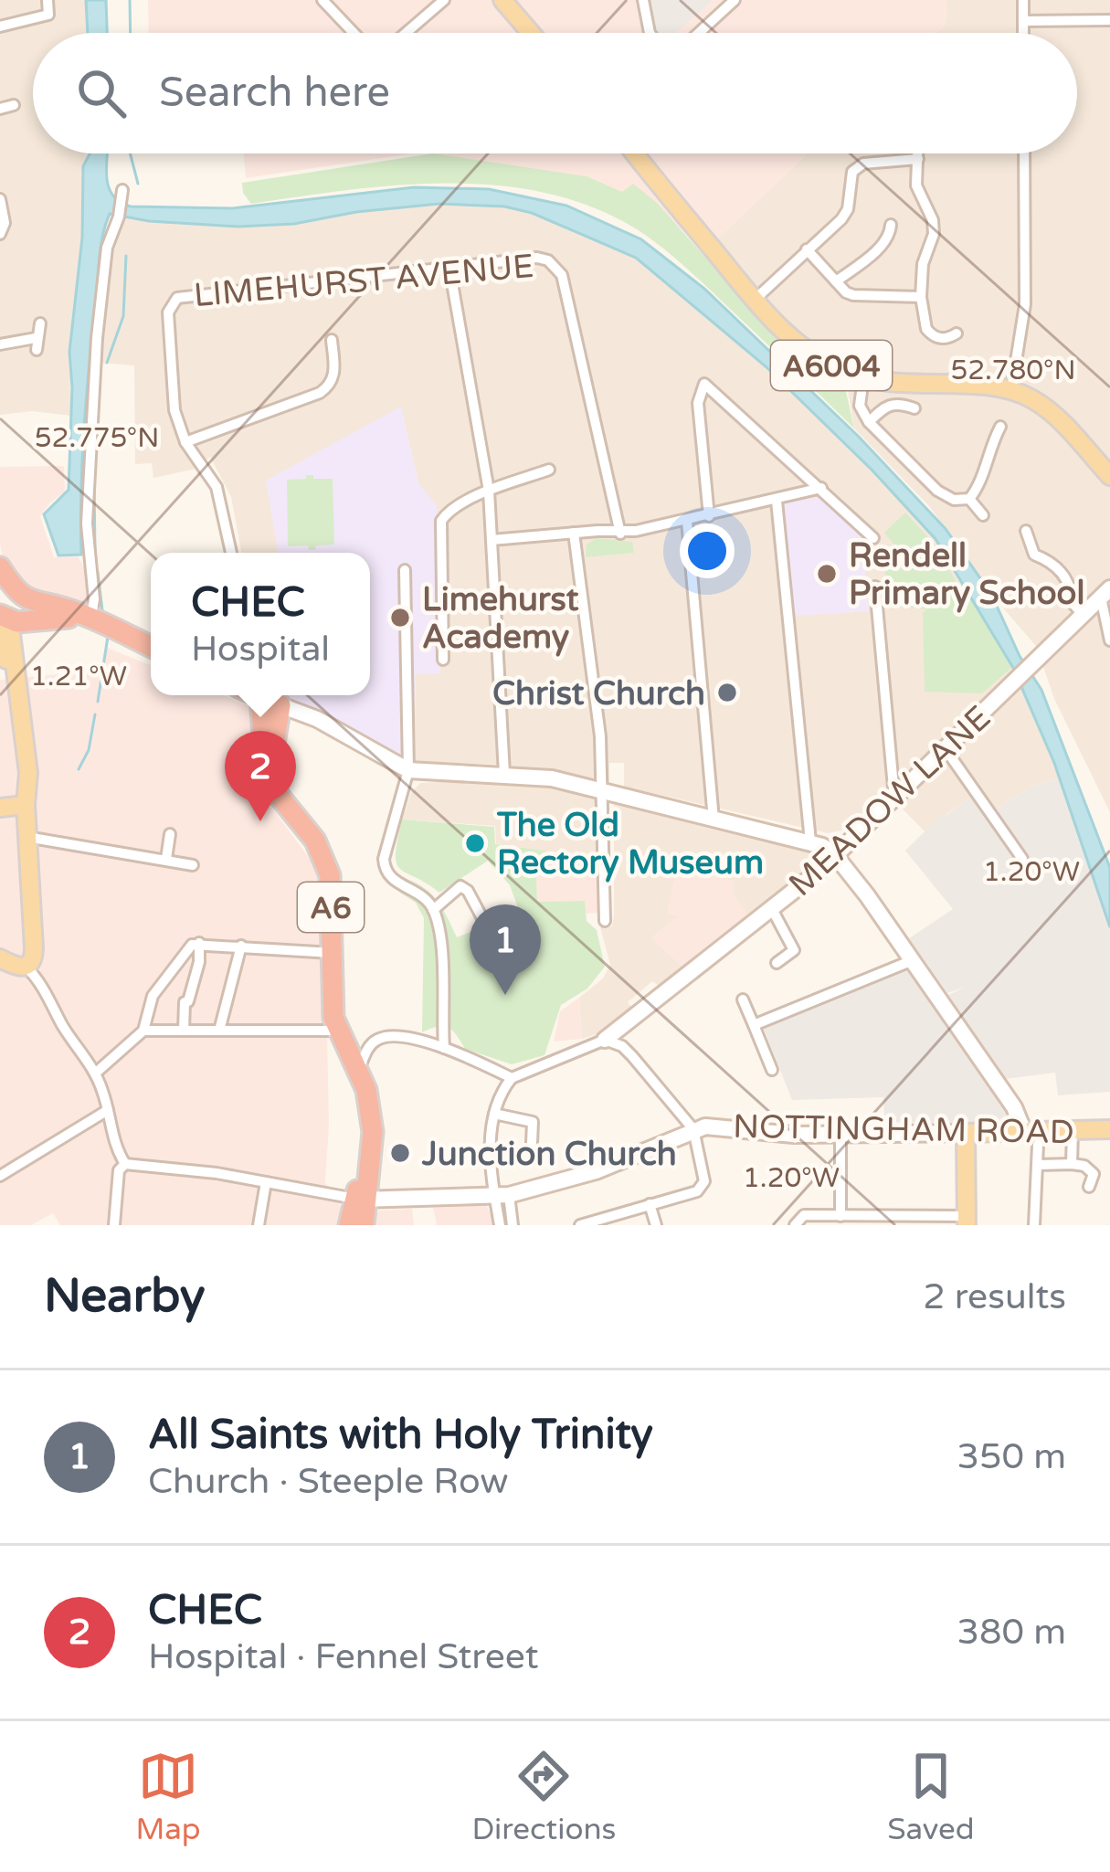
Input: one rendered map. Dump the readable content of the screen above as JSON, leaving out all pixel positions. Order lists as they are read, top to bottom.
{
  "streets": {
    "highway": ["A6"],
    "main road": ["A6004", "NOTTINGHAM ROAD"],
    "street": ["LIMEHURST AVENUE", "MEADOW LANE"]
  },
  "crossings": [
    ["MEADOW LANE", "NOTTINGHAM ROAD"]
  ],
  "places": [
    "Rendell Primary School",
    "Limehurst Academy",
    "Christ Church",
    "The Old Rectory Museum",
    "Junction Church"
  ],
  "page": {
    "search": "Search here",
    "popup": ["CHEC", "Hospital"],
    "pins": ["2", "1"],
    "heading": ["Nearby", "2 results"],
    "list": [
      {
        "mark": "1",
        "name": "All Saints with Holy Trinity",
        "note": "Church · Steeple Row",
        "value": "350 m"
      },
      {
        "mark": "2",
        "name": "CHEC",
        "note": "Hospital · Fennel Street",
        "value": "380 m"
      }
    ],
    "nav": ["Map", "Directions", "Saved"]
  },
  "coordinates": [
    "52.780°N",
    "52.775°N",
    "1.21°W",
    "1.20°W"
  ]
}
